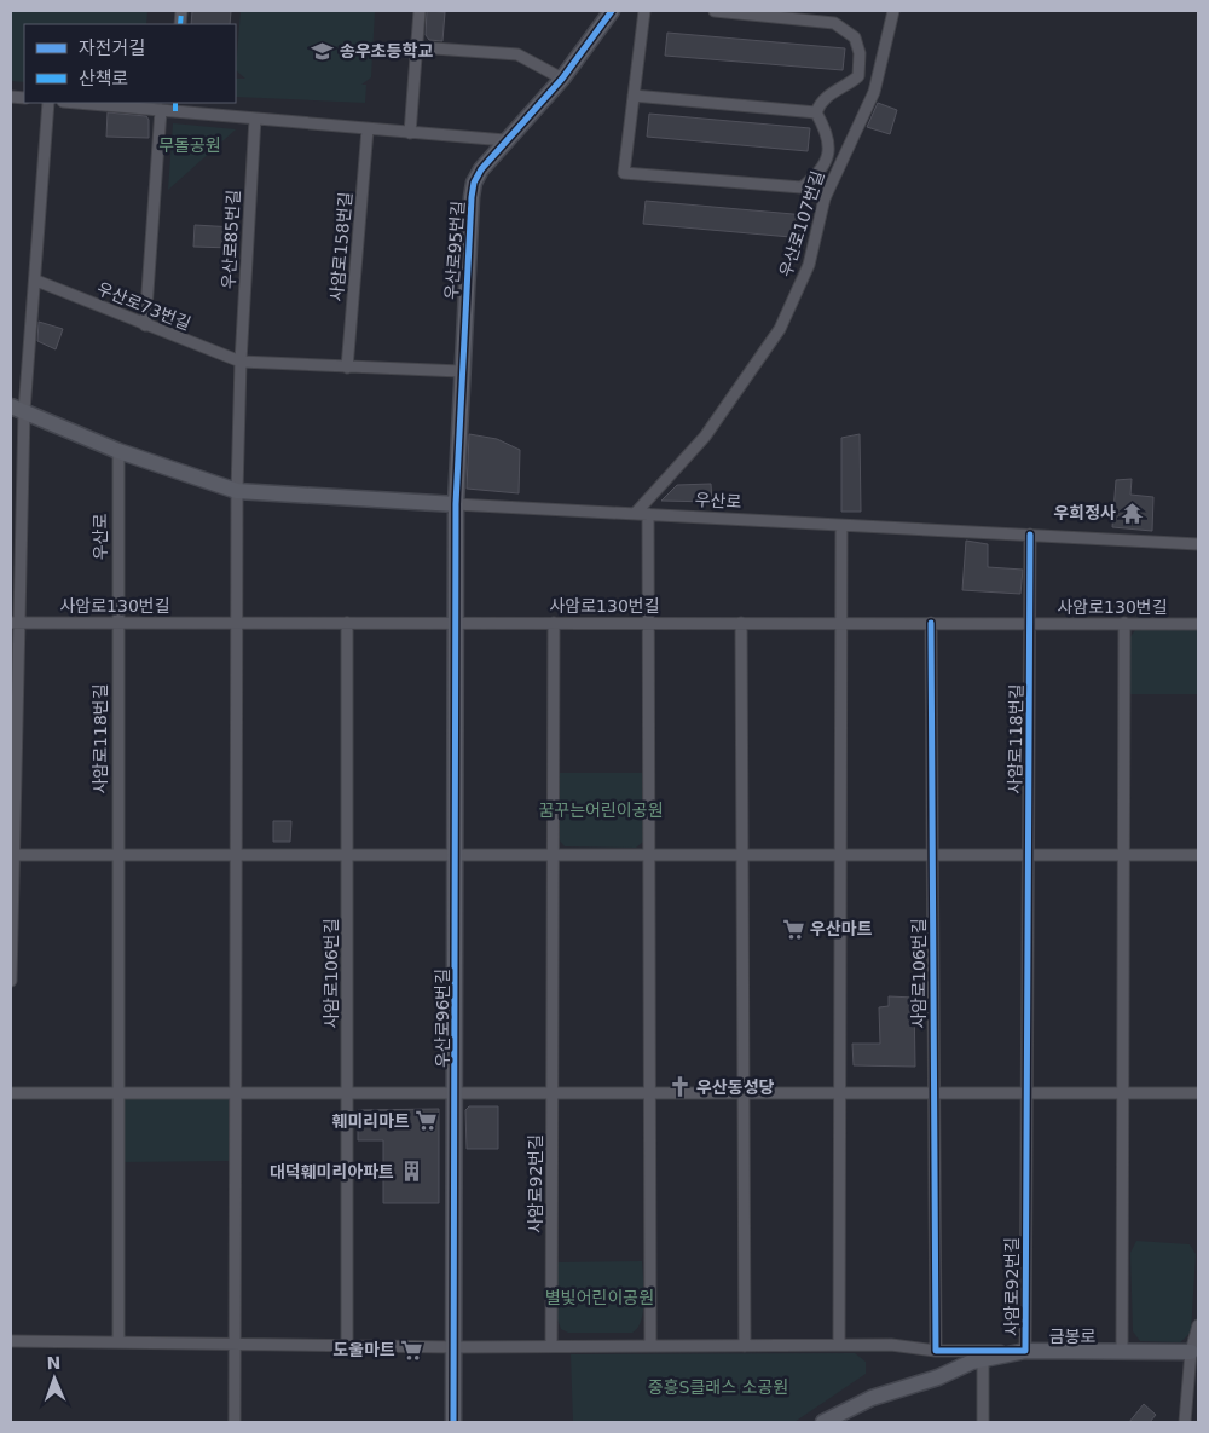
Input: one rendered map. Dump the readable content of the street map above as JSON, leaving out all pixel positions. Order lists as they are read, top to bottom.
{
  "streets": {
    "street": [
      "우산로107번길",
      "우산로85번길",
      "사암로158번길",
      "우산로95번길",
      "우산로73번길",
      "우산로",
      "사암로130번길",
      "사암로118번길",
      "사암로106번길",
      "우산로96번길",
      "사암로92번길",
      "금봉로"
    ]
  },
  "crossings": [
    ["우산로107번길", "우산로"],
    ["우산로85번길", "우산로73번길"],
    ["우산로85번길", "우산로"],
    ["우산로95번길", "우산로"],
    ["우산로95번길", "우산로96번길"],
    ["우산로", "사암로130번길"],
    ["우산로", "사암로118번길"],
    ["우산로", "우산로96번길"],
    ["사암로130번길", "사암로118번길"],
    ["사암로130번길", "우산로96번길"],
    ["우산로96번길", "사암로92번길"],
    ["사암로92번길", "금봉로"]
  ],
  "parks": [
    "무돌공원",
    "꿈꾸는어린이공원",
    "별빛어린이공원",
    "중흥S클래스 소공원"
  ],
  "places": {
    "school or university": ["송우초등학교"],
    "temple": ["우희정사"],
    "supermarket": ["우산마트", "훼미리마트", "도울마트"],
    "church": ["우산동성당"],
    "building": ["대덕훼미리아파트"]
  },
  "legend": ["자전거길", "산책로"],
  "north": "top"
}
